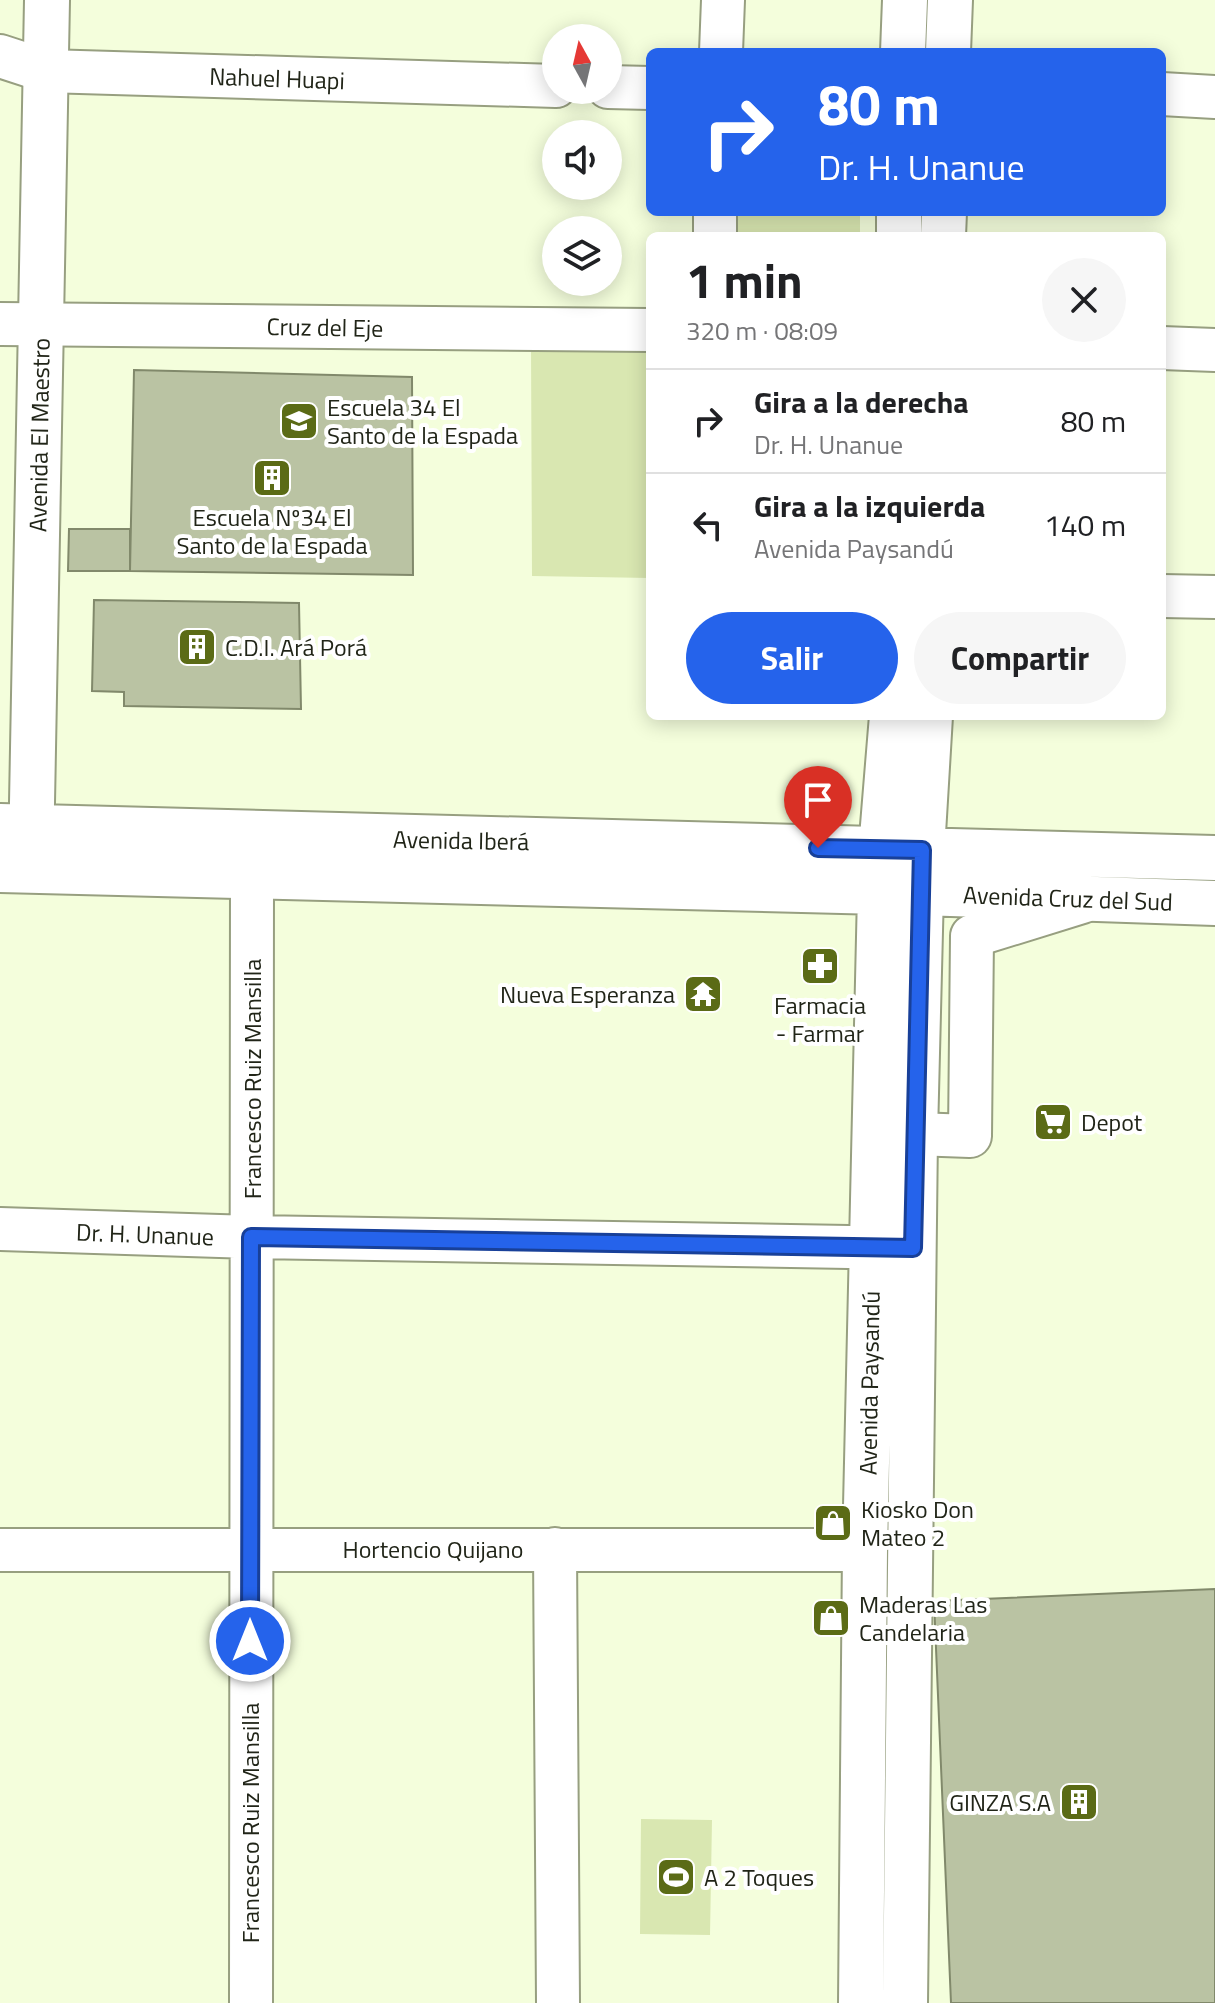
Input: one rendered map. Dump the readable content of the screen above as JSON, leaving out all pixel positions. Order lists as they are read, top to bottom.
{
  "streets": {
    "main road": [
      "Avenida El Maestro",
      "Avenida Iberá",
      "Avenida Cruz del Sud",
      "Avenida Paysandú"
    ],
    "street": [
      "Nahuel Huapi",
      "Cruz del Eje",
      "Francesco Ruiz Mansilla",
      "Dr. H. Unanue",
      "Hortencio Quijano"
    ]
  },
  "crossings": [
    ["Nahuel Huapi", "Avenida El Maestro"],
    ["Cruz del Eje", "Avenida El Maestro"],
    ["Avenida El Maestro", "Avenida Iberá"],
    ["Avenida Iberá", "Avenida Cruz del Sud"],
    ["Avenida Iberá", "Francesco Ruiz Mansilla"],
    ["Avenida Iberá", "Avenida Paysandú"],
    ["Avenida Cruz del Sud", "Avenida Paysandú"],
    ["Francesco Ruiz Mansilla", "Dr. H. Unanue"],
    ["Francesco Ruiz Mansilla", "Hortencio Quijano"],
    ["Dr. H. Unanue", "Avenida Paysandú"],
    ["Avenida Paysandú", "Hortencio Quijano"]
  ],
  "places": {
    "school or university": ["Escuela 34 El Santo de la Espada"],
    "building": ["Escuela Nº34 El Santo de la Espada", "C.D.I. Ará Porá", "GINZA S.A"],
    "pharmacy": ["Farmacia - Farmar"],
    "temple": ["Nueva Esperanza"],
    "supermarket": ["Depot"],
    "shop": ["Kiosko Don Mateo 2", "Maderas Las Candelaria"],
    "sports": ["A 2 Toques"]
  },
  "north": "top",
  "page": {
    "turn": ["80 m", "Dr. H. Unanue"],
    "heading": ["1 min", "320 m · 08:09"],
    "list": [
      {
        "name": "Gira a la derecha",
        "note": "Dr. H. Unanue",
        "value": "80 m"
      },
      {
        "name": "Gira a la izquierda",
        "note": "Avenida Paysandú",
        "value": "140 m"
      }
    ],
    "buttons": ["Salir", "Compartir"]
  }
}
